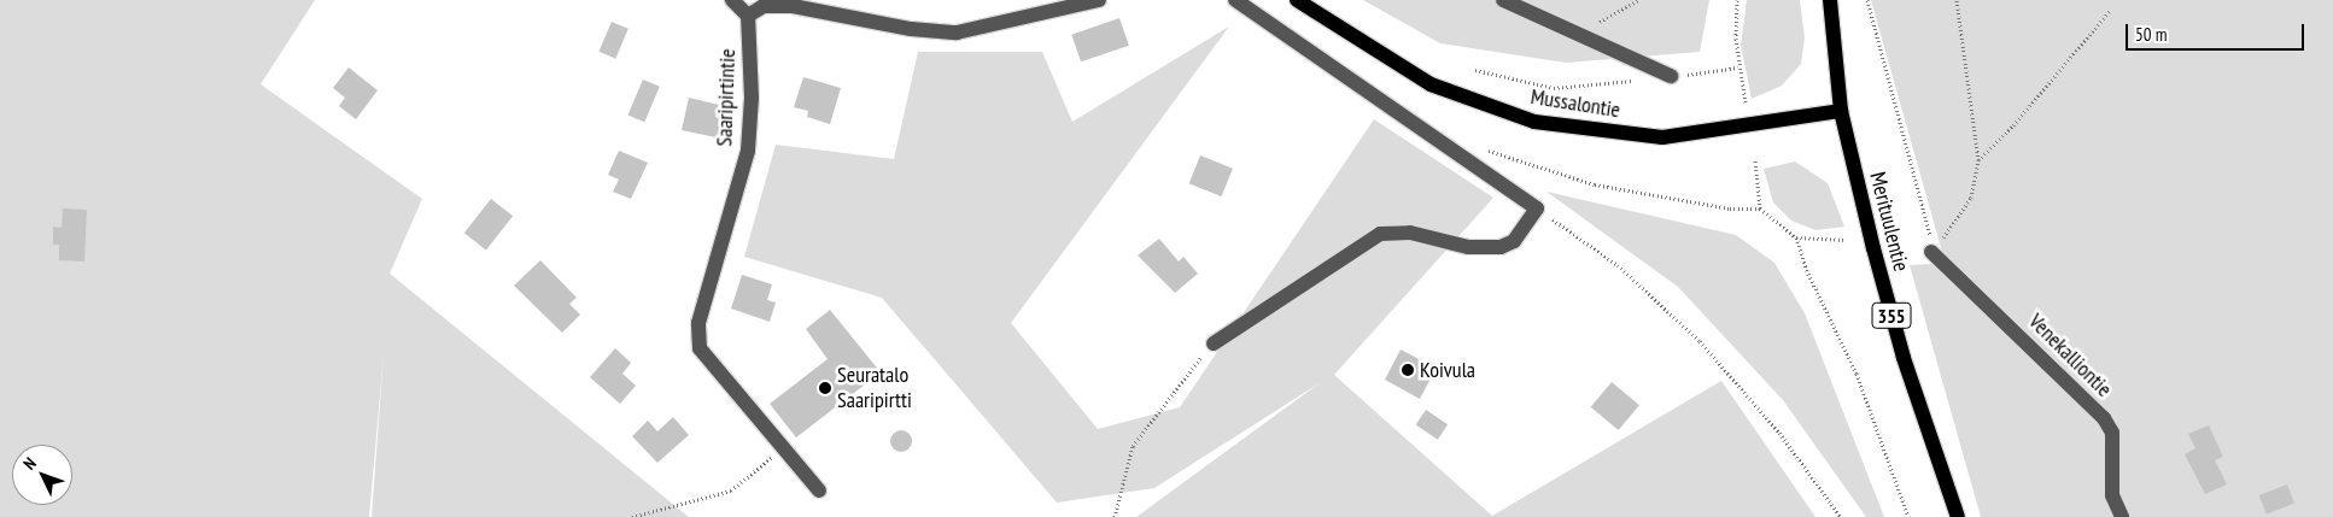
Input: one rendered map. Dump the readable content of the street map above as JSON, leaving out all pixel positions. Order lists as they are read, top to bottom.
{
  "streets": {
    "main road": ["Mussalontie", "Merituulentie", "355"],
    "street": ["Saaripirtintie", "Venekalliontie"]
  },
  "crossings": [
    ["Mussalontie", "Merituulentie"]
  ],
  "places": ["Koivula", "Seuratalo Saaripirtti"],
  "scale_bar": "50 m",
  "north": "top left"
}
